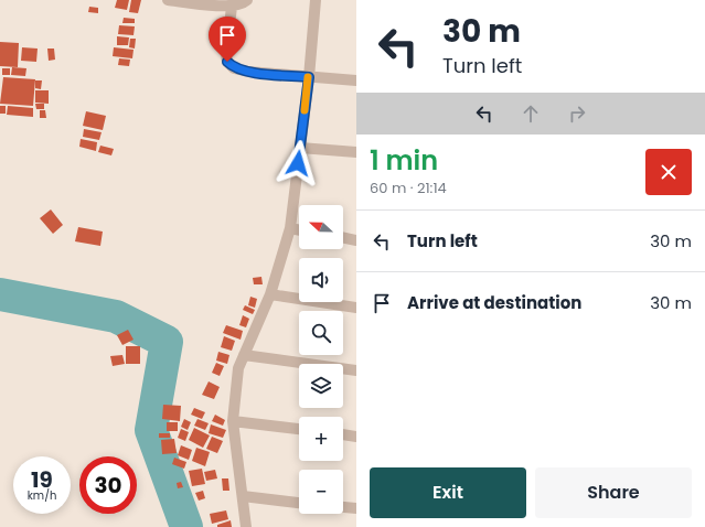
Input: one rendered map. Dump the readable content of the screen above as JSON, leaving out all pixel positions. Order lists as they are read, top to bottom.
{
  "north": "left",
  "page": {
    "turn": ["30 m", "Turn left"],
    "heading": ["1 min", "60 m · 21:14"],
    "map_buttons": ["+", "−"],
    "list": [
      {
        "name": "Turn left",
        "value": "30 m"
      },
      {
        "name": "Arrive at destination",
        "value": "30 m"
      }
    ],
    "speed": "19 km/h",
    "limit": "30",
    "buttons": ["Exit", "Share"]
  }
}
